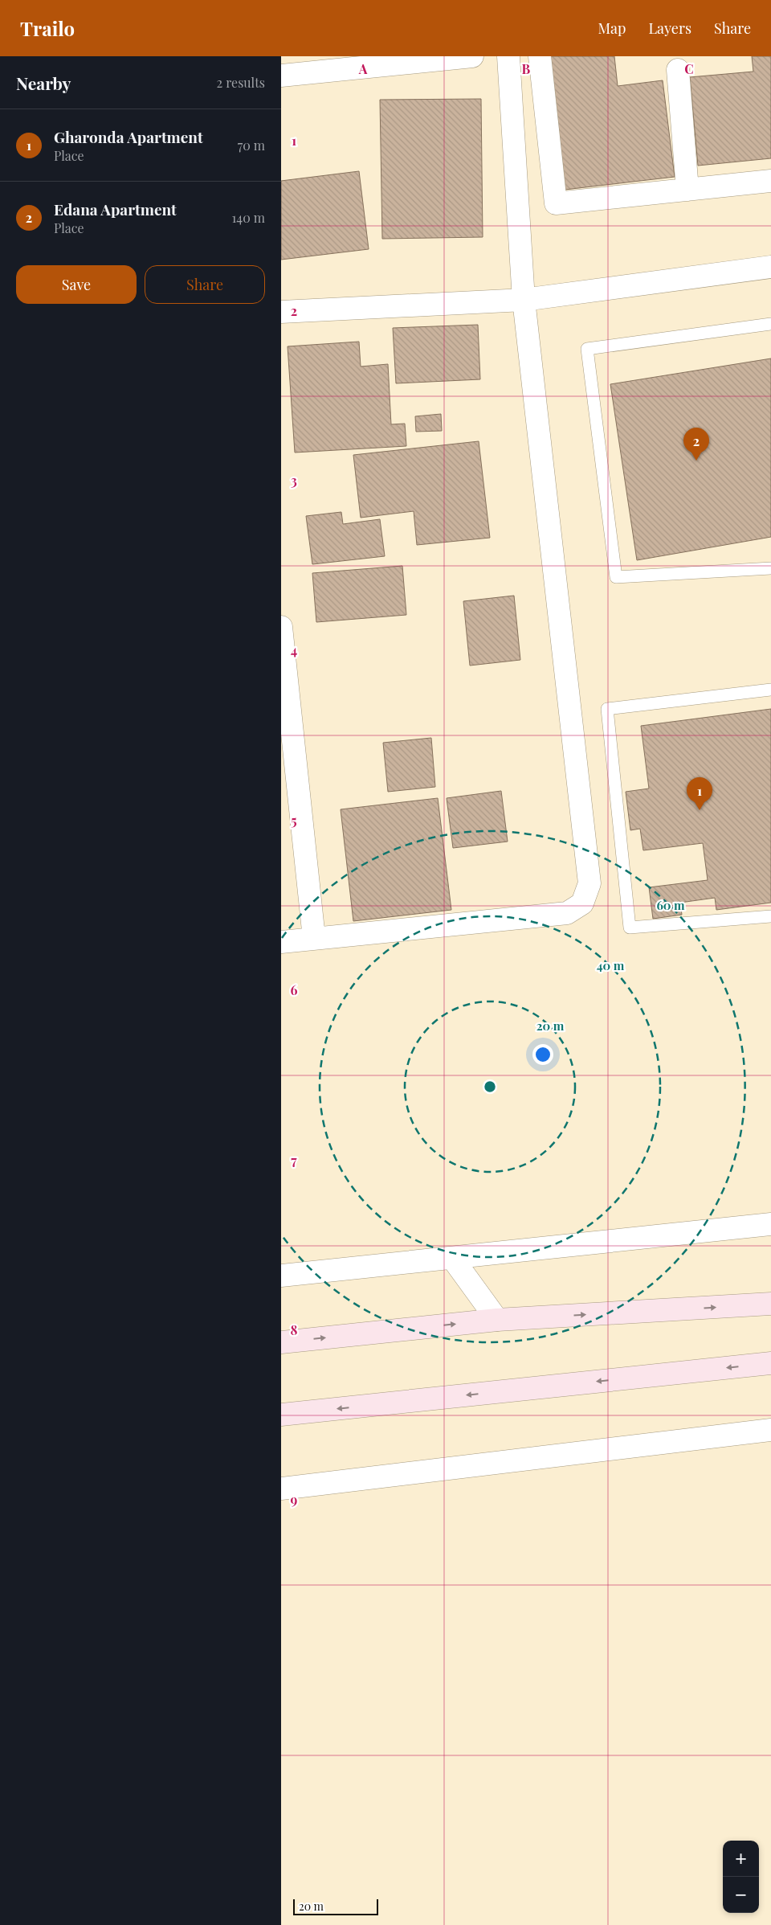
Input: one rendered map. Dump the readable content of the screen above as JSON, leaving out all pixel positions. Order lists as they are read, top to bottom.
{
  "scale_bar": "20 m",
  "page": {
    "header": "Trailo",
    "nav": ["Map", "Layers", "Share"],
    "heading": ["Nearby", "2 results"],
    "list": [
      {
        "mark": "1",
        "name": "Gharonda Apartment",
        "note": "Place",
        "value": "70 m"
      },
      {
        "mark": "2",
        "name": "Edana Apartment",
        "note": "Place",
        "value": "140 m"
      }
    ],
    "buttons": ["Save", "Share"],
    "pins": ["2", "1"],
    "map_buttons": ["+", "−"],
    "scale": "20 m"
  },
  "grid": {
    "columns": ["A", "B", "C"],
    "rows": [
      "1",
      "2",
      "3",
      "4",
      "5",
      "6",
      "7",
      "8",
      "9"
    ]
  },
  "rings": ["60 m", "40 m", "20 m"]
}
